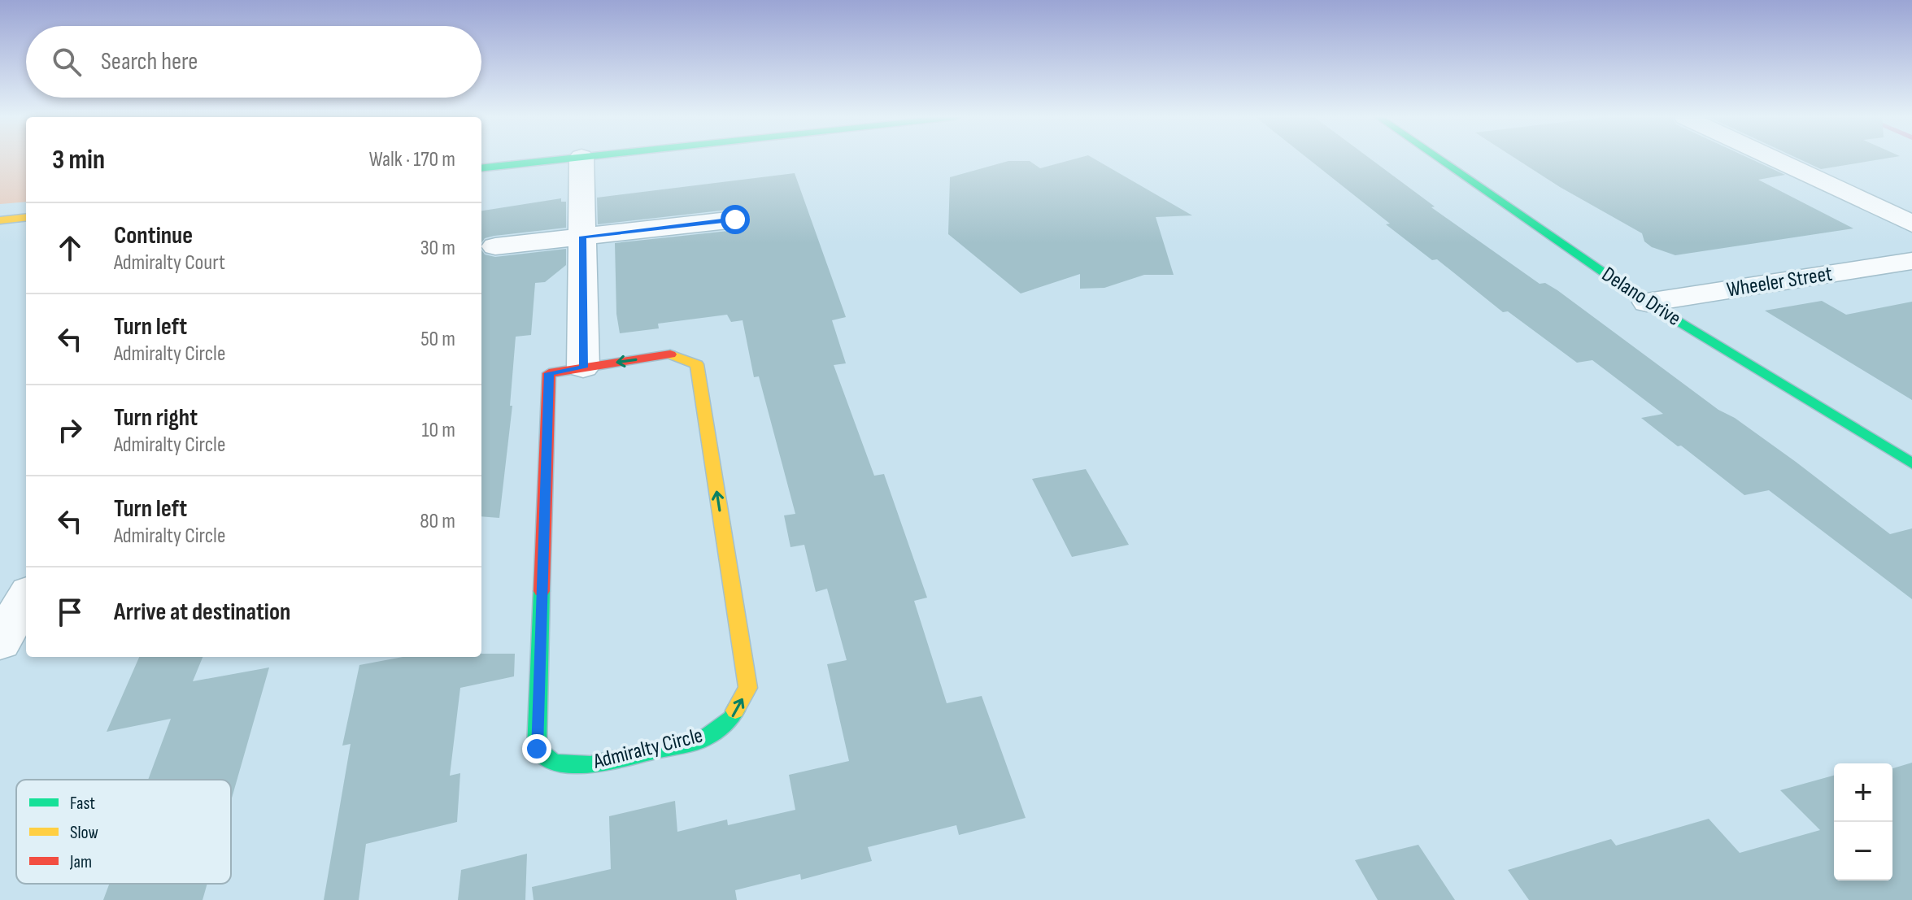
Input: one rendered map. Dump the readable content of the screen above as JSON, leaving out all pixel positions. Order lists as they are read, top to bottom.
{
  "streets": {
    "street": ["Wheeler Street", "Delano Drive", "Admiralty Circle"]
  },
  "crossings": [
    ["Wheeler Street", "Delano Drive"]
  ],
  "legend": ["Fast", "Slow", "Jam"],
  "page": {
    "search": "Search here",
    "heading": ["3 min", "Walk · 170 m"],
    "list": [
      ["Continue", "Admiralty Court", "30 m"],
      ["Turn left", "Admiralty Circle", "50 m"],
      ["Turn right", "Admiralty Circle", "10 m"],
      ["Turn left", "Admiralty Circle", "80 m"],
      "Arrive at destination"
    ],
    "map_buttons": ["+", "−"]
  }
}
